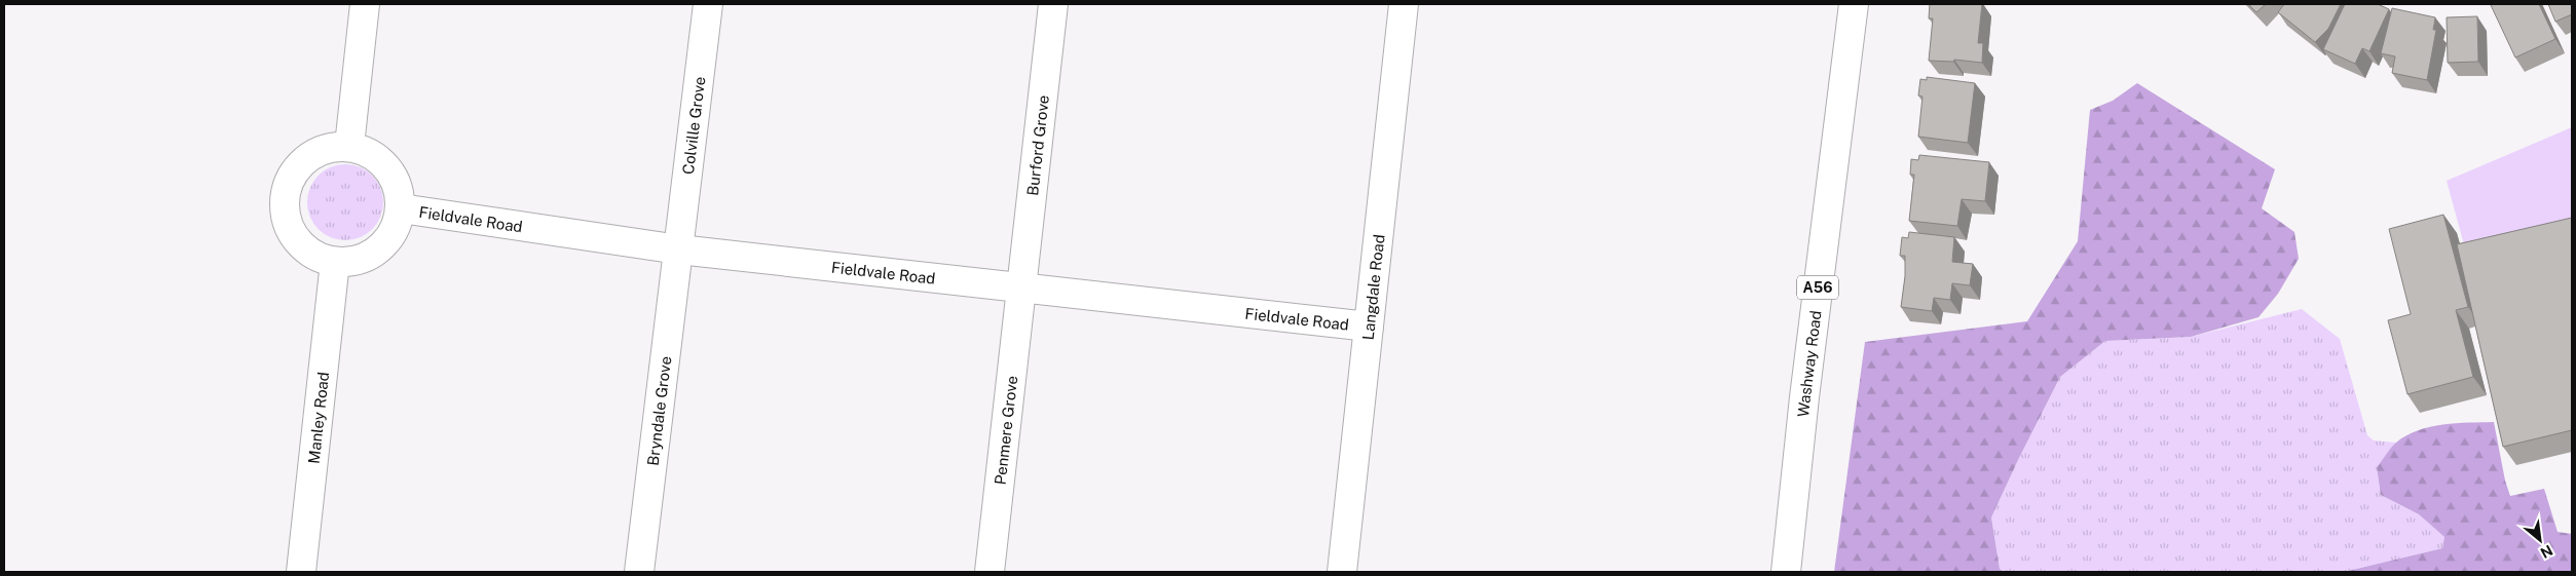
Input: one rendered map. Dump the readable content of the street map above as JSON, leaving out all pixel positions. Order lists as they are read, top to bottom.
{
  "streets": {
    "main road": [
      "Colville Grove",
      "Burford Grove",
      "Fieldvale Road",
      "Langdale Road",
      "A56",
      "Washway Road",
      "Bryndale Grove",
      "Manley Road",
      "Penmere Grove"
    ]
  },
  "crossings": [
    ["Colville Grove", "Fieldvale Road"],
    ["Colville Grove", "Bryndale Grove"],
    ["Burford Grove", "Fieldvale Road"],
    ["Burford Grove", "Penmere Grove"],
    ["Fieldvale Road", "Langdale Road"],
    ["Fieldvale Road", "Bryndale Grove"],
    ["Fieldvale Road", "Manley Road"],
    ["Fieldvale Road", "Penmere Grove"]
  ],
  "north": "bottom right"
}
